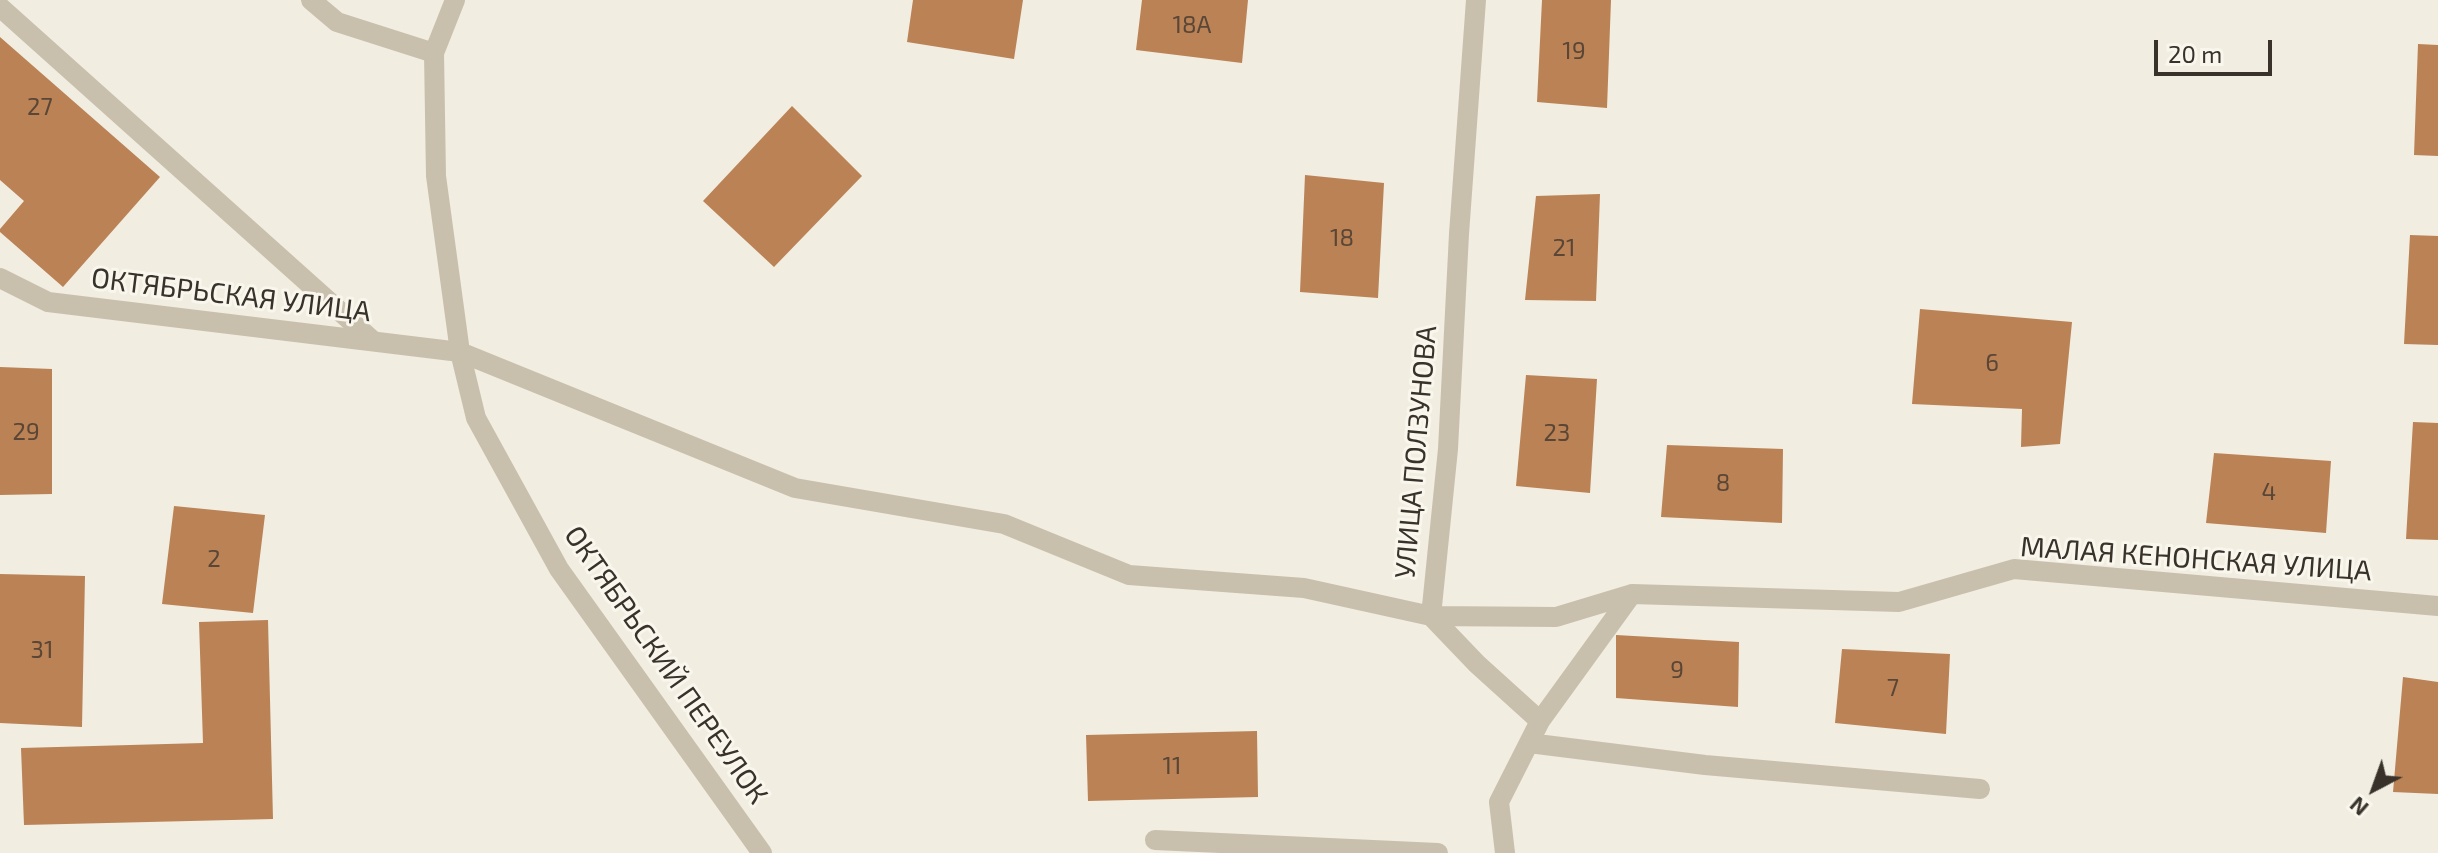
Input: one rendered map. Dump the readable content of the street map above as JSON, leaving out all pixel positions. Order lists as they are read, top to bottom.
{
  "streets": {
    "street": [
      "ОКТЯБРЬСКАЯ УЛИЦА",
      "УЛИЦА ПОЛЗУНОВА",
      "МАЛАЯ КЕНОНСКАЯ УЛИЦА",
      "ОКТЯБРЬСКИЙ ПЕРЕУЛОК"
    ]
  },
  "crossings": [
    ["ОКТЯБРЬСКАЯ УЛИЦА", "УЛИЦА ПОЛЗУНОВА"],
    ["ОКТЯБРЬСКАЯ УЛИЦА", "МАЛАЯ КЕНОНСКАЯ УЛИЦА"],
    ["ОКТЯБРЬСКАЯ УЛИЦА", "ОКТЯБРЬСКИЙ ПЕРЕУЛОК"],
    ["УЛИЦА ПОЛЗУНОВА", "МАЛАЯ КЕНОНСКАЯ УЛИЦА"]
  ],
  "house_numbers": [
    "18А",
    "19",
    "27",
    "18",
    "21",
    "6",
    "29",
    "23",
    "8",
    "4",
    "2",
    "31",
    "9",
    "7",
    "11"
  ],
  "scale_bar": "20 m",
  "north": "bottom left"
}
